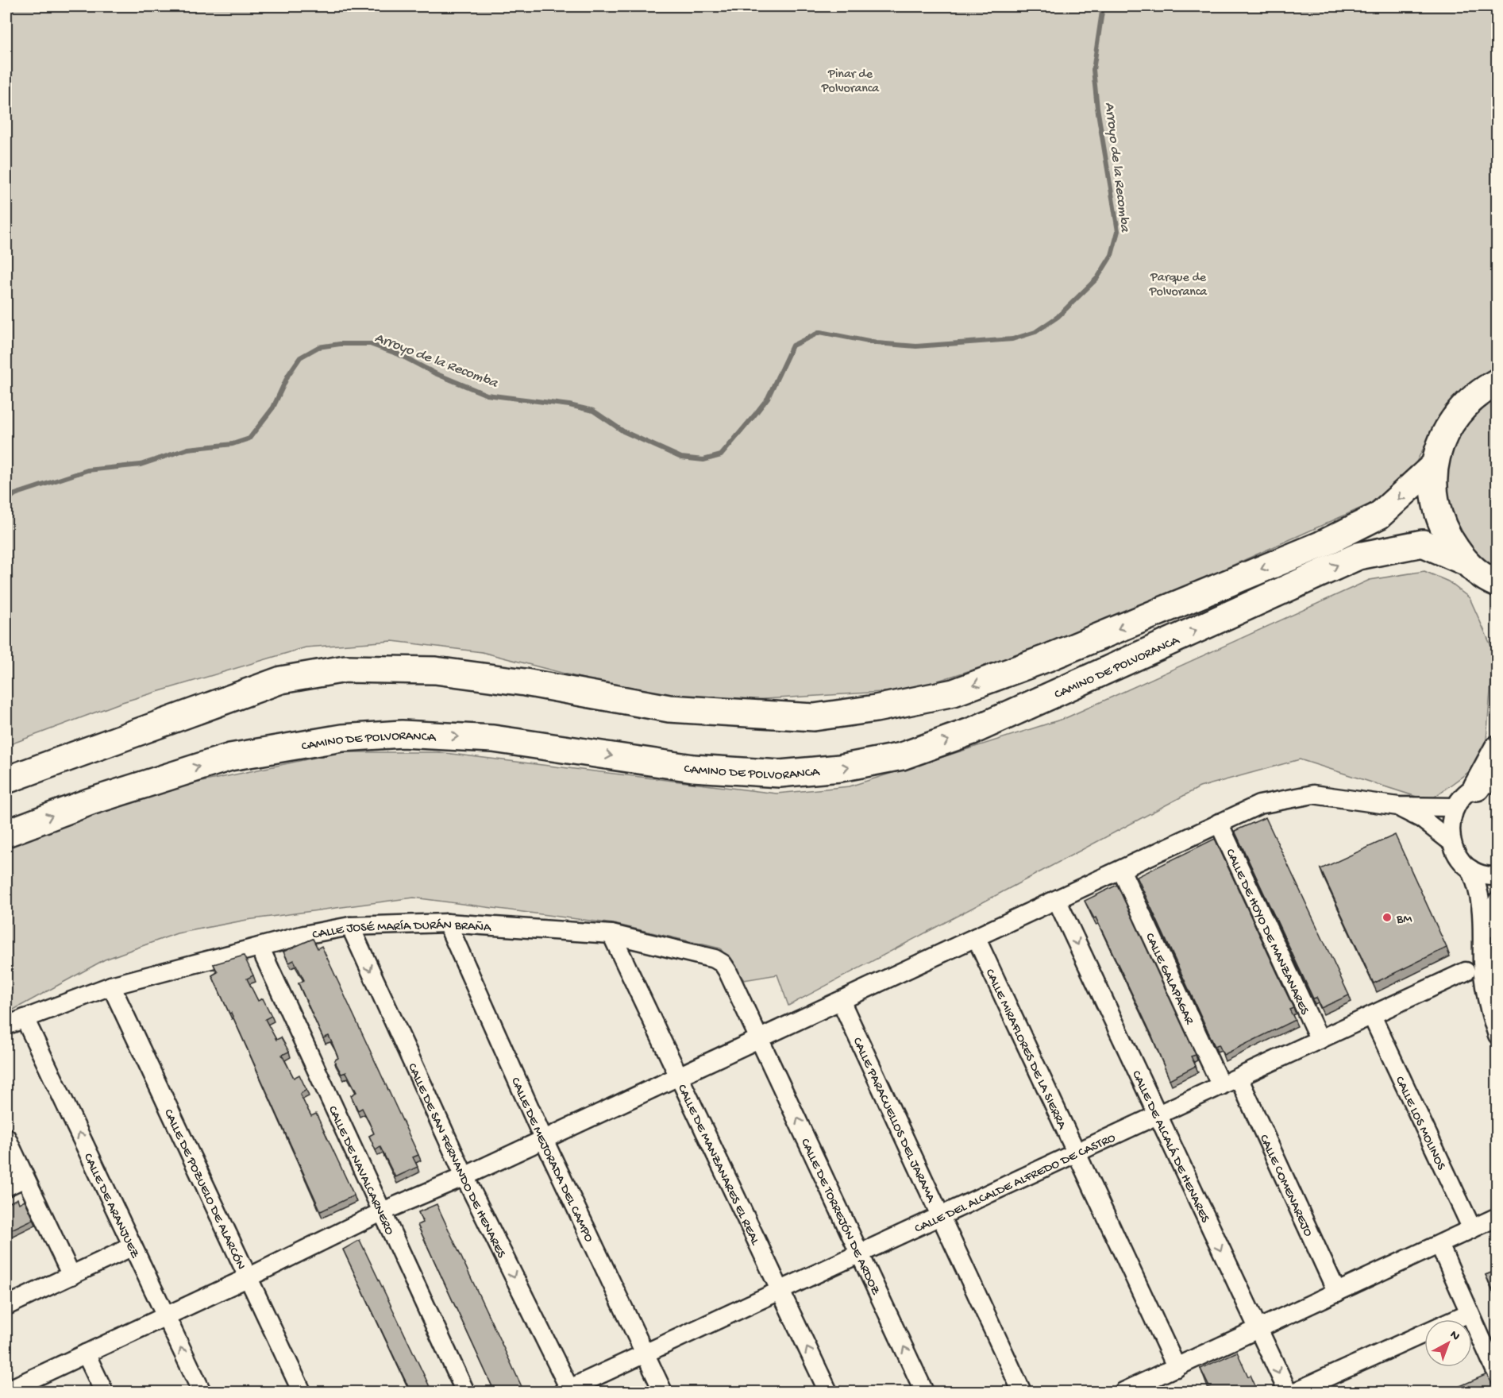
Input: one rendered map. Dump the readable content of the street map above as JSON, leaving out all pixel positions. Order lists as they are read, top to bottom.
{
  "streets": {
    "highway": ["CAMINO DE POLVORANCA"],
    "street": [
      "CALLE JOSÉ MARÍA DURÁN BRAÑA",
      "CALLE DE HOYO DE MANZANARES",
      "CALLE GALAPAGAR",
      "CALLE MIRAFLORES DE LA SIERRA",
      "CALLE PARACUELLOS DEL JARAMA",
      "CALLE LOS MOLINOS",
      "CALLE DE ALCALÁ DE HENARES",
      "CALLE DE MEJORADA DEL CAMPO",
      "CALLE DE SAN FERNANDO DE HENARES",
      "CALLE DE MANZANARES EL REAL",
      "CALLE DE NAVALCARNERO",
      "CALLE DEL ALCALDE ALFREDO DE CASTRO",
      "CALLE COMENAREJO",
      "CALLE DE POZUELO DE ALARCÓN",
      "CALLE DE ARANJUEZ",
      "CALLE DE TORREJÓN DE ARDOZ"
    ]
  },
  "crossings": [
    ["CALLE JOSÉ MARÍA DURÁN BRAÑA", "CALLE DE MEJORADA DEL CAMPO"],
    ["CALLE JOSÉ MARÍA DURÁN BRAÑA", "CALLE DE SAN FERNANDO DE HENARES"],
    ["CALLE JOSÉ MARÍA DURÁN BRAÑA", "CALLE DE MANZANARES EL REAL"],
    ["CALLE JOSÉ MARÍA DURÁN BRAÑA", "CALLE DE NAVALCARNERO"],
    ["CALLE JOSÉ MARÍA DURÁN BRAÑA", "CALLE DE POZUELO DE ALARCÓN"],
    ["CALLE JOSÉ MARÍA DURÁN BRAÑA", "CALLE DE ARANJUEZ"],
    ["CALLE JOSÉ MARÍA DURÁN BRAÑA", "CALLE DE TORREJÓN DE ARDOZ"],
    ["CALLE DE HOYO DE MANZANARES", "CALLE DEL ALCALDE ALFREDO DE CASTRO"],
    ["CALLE GALAPAGAR", "CALLE DEL ALCALDE ALFREDO DE CASTRO"],
    ["CALLE MIRAFLORES DE LA SIERRA", "CALLE DEL ALCALDE ALFREDO DE CASTRO"],
    ["CALLE PARACUELLOS DEL JARAMA", "CALLE DEL ALCALDE ALFREDO DE CASTRO"],
    ["CALLE LOS MOLINOS", "CALLE DEL ALCALDE ALFREDO DE CASTRO"],
    ["CALLE DE ALCALÁ DE HENARES", "CALLE DEL ALCALDE ALFREDO DE CASTRO"],
    ["CALLE DE MEJORADA DEL CAMPO", "CALLE DEL ALCALDE ALFREDO DE CASTRO"],
    ["CALLE DE SAN FERNANDO DE HENARES", "CALLE DEL ALCALDE ALFREDO DE CASTRO"],
    ["CALLE DE MANZANARES EL REAL", "CALLE DEL ALCALDE ALFREDO DE CASTRO"],
    ["CALLE DEL ALCALDE ALFREDO DE CASTRO", "CALLE COMENAREJO"],
    ["CALLE DEL ALCALDE ALFREDO DE CASTRO", "CALLE DE TORREJÓN DE ARDOZ"]
  ],
  "one_way": ["CALLE DE ALCALÁ DE HENARES", "CALLE DE SAN FERNANDO DE HENARES", "CALLE DE TORREJÓN DE ARDOZ"],
  "water": ["Arroyo de la Recomba"],
  "parks": ["Pinar de Polvoranca", "Parque de Polvoranca"],
  "places": ["BM"],
  "north": "top right"
}
